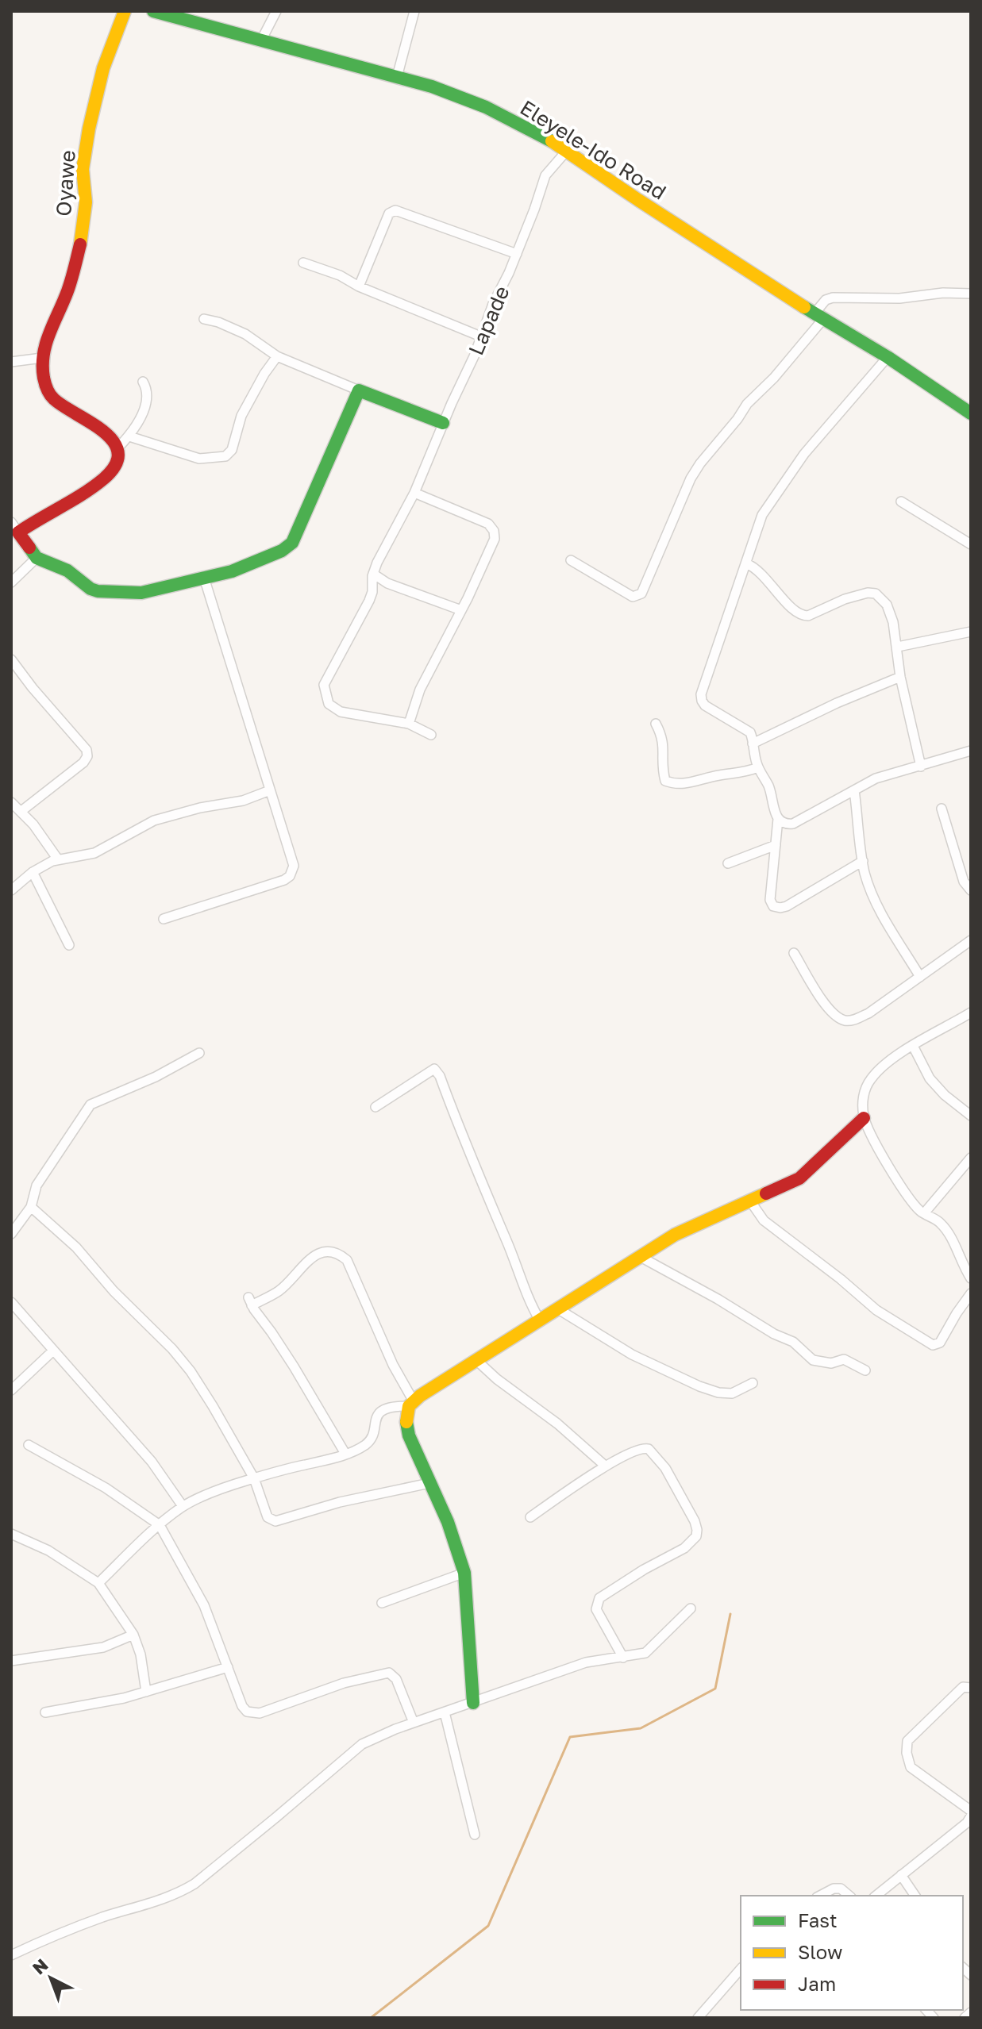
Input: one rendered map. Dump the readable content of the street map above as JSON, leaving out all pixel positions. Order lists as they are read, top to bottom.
{
  "streets": {
    "street": ["Eleyele-Ido Road", "Oyawe", "Lapade"]
  },
  "crossings": [
    ["Eleyele-Ido Road", "Lapade"]
  ],
  "legend": ["Fast", "Slow", "Jam"],
  "north": "top left"
}
